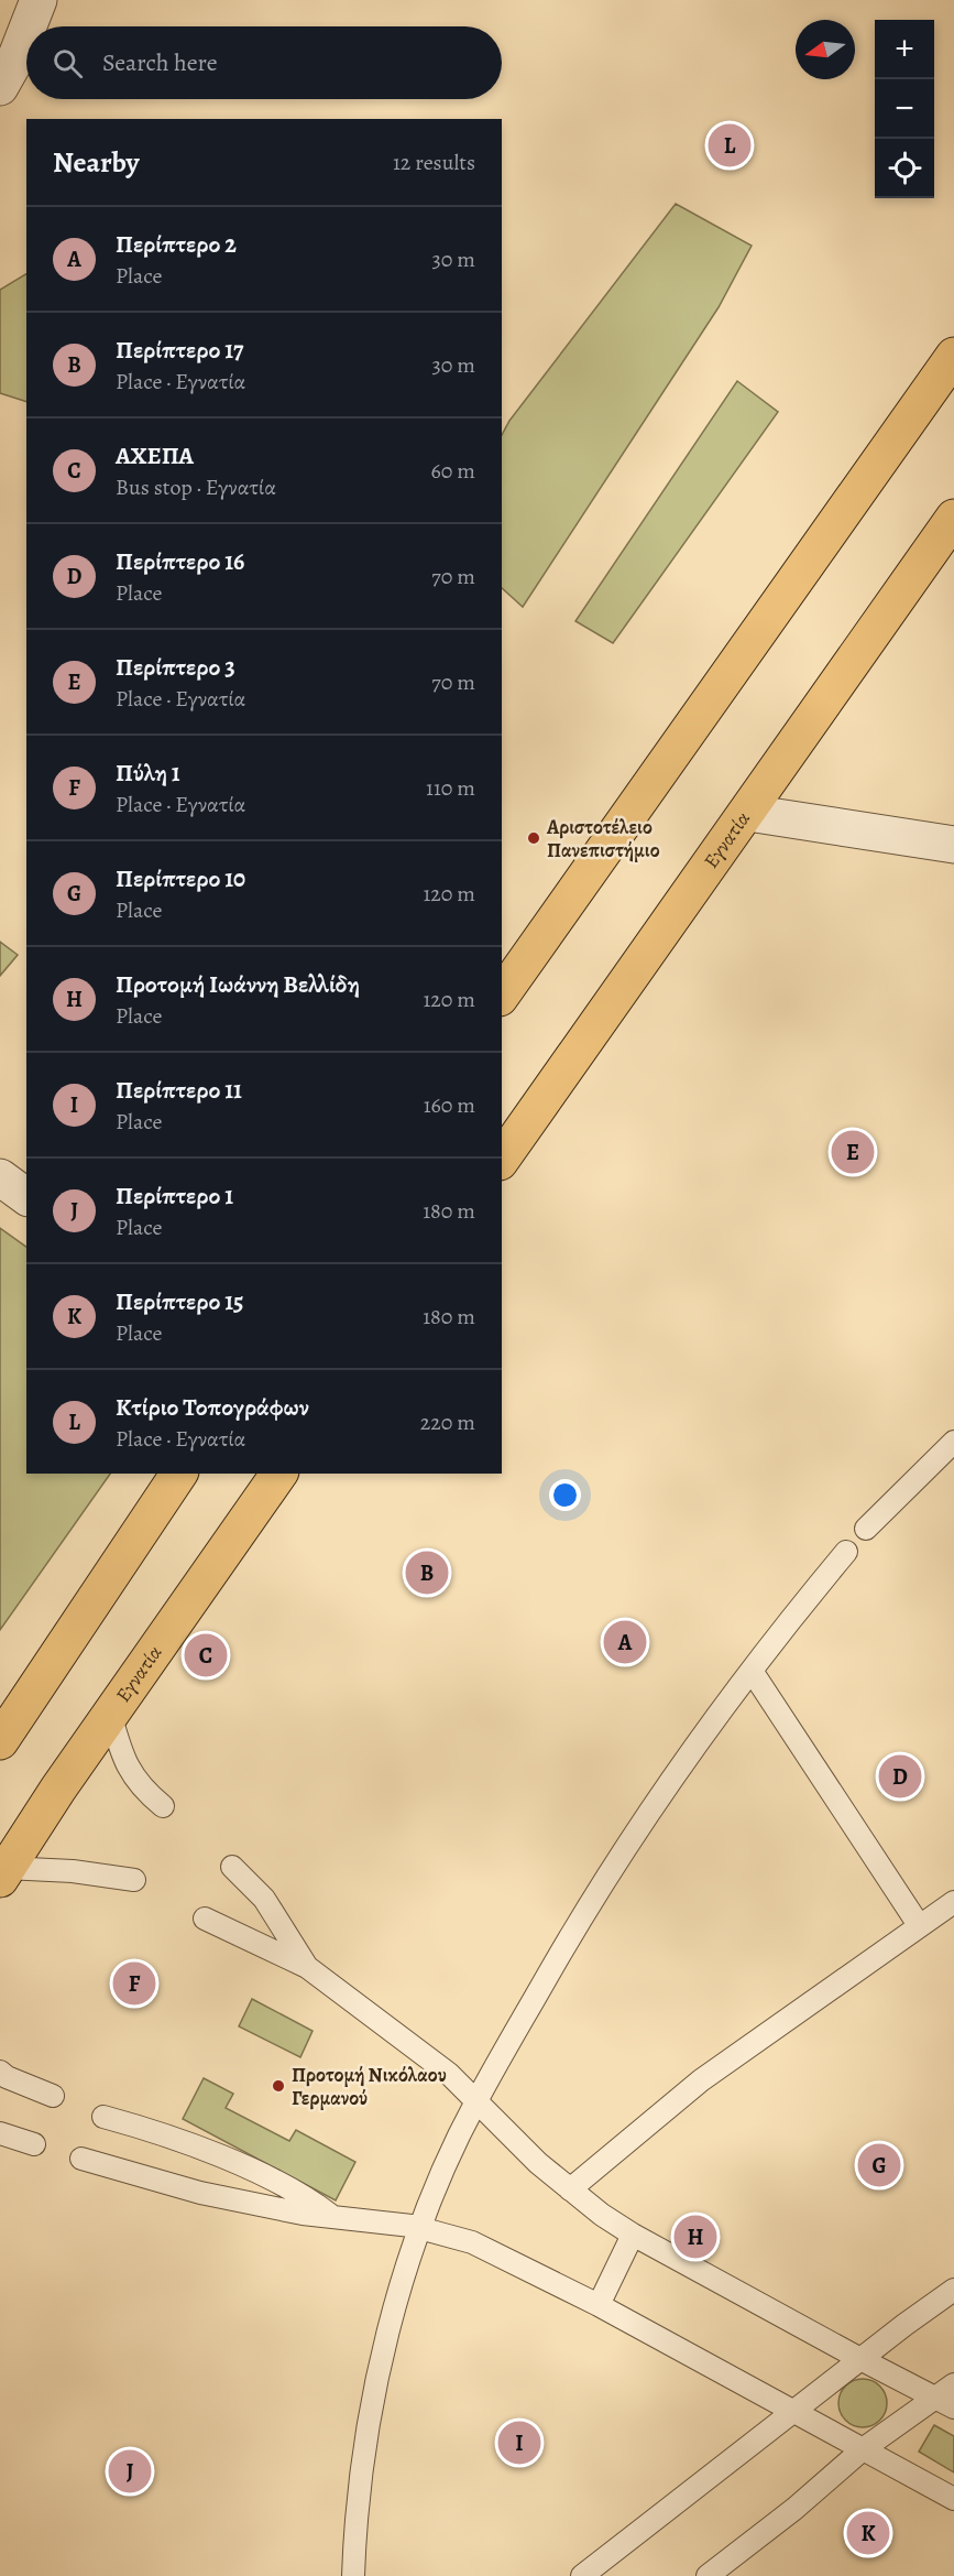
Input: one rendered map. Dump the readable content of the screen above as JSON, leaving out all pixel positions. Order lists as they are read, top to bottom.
{
  "streets": {
    "main road": ["Εγνατία"]
  },
  "places": ["Αριστοτέλειο Πανεπιστήμιο", "Προτομή Νικόλαου Γερμανού"],
  "north": "left",
  "page": {
    "map_buttons": ["+", "−"],
    "search": "Search here",
    "heading": ["Nearby", "12 results"],
    "pins": [
      "L",
      "E",
      "B",
      "A",
      "C",
      "D",
      "F",
      "G",
      "H",
      "I",
      "J",
      "K"
    ],
    "list": [
      {
        "mark": "A",
        "name": "Περίπτερο 2",
        "note": "Place",
        "value": "30 m"
      },
      {
        "mark": "B",
        "name": "Περίπτερο 17",
        "note": "Place · Εγνατία",
        "value": "30 m"
      },
      {
        "mark": "C",
        "name": "ΑΧΕΠΑ",
        "note": "Bus stop · Εγνατία",
        "value": "60 m"
      },
      {
        "mark": "D",
        "name": "Περίπτερο 16",
        "note": "Place",
        "value": "70 m"
      },
      {
        "mark": "E",
        "name": "Περίπτερο 3",
        "note": "Place · Εγνατία",
        "value": "70 m"
      },
      {
        "mark": "F",
        "name": "Πύλη 1",
        "note": "Place · Εγνατία",
        "value": "110 m"
      },
      {
        "mark": "G",
        "name": "Περίπτερο 10",
        "note": "Place",
        "value": "120 m"
      },
      {
        "mark": "H",
        "name": "Προτομή Ιωάννη Βελλίδη",
        "note": "Place",
        "value": "120 m"
      },
      {
        "mark": "I",
        "name": "Περίπτερο 11",
        "note": "Place",
        "value": "160 m"
      },
      {
        "mark": "J",
        "name": "Περίπτερο 1",
        "note": "Place",
        "value": "180 m"
      },
      {
        "mark": "K",
        "name": "Περίπτερο 15",
        "note": "Place",
        "value": "180 m"
      },
      {
        "mark": "L",
        "name": "Κτίριο Τοπογράφων",
        "note": "Place · Εγνατία",
        "value": "220 m"
      }
    ]
  }
}
